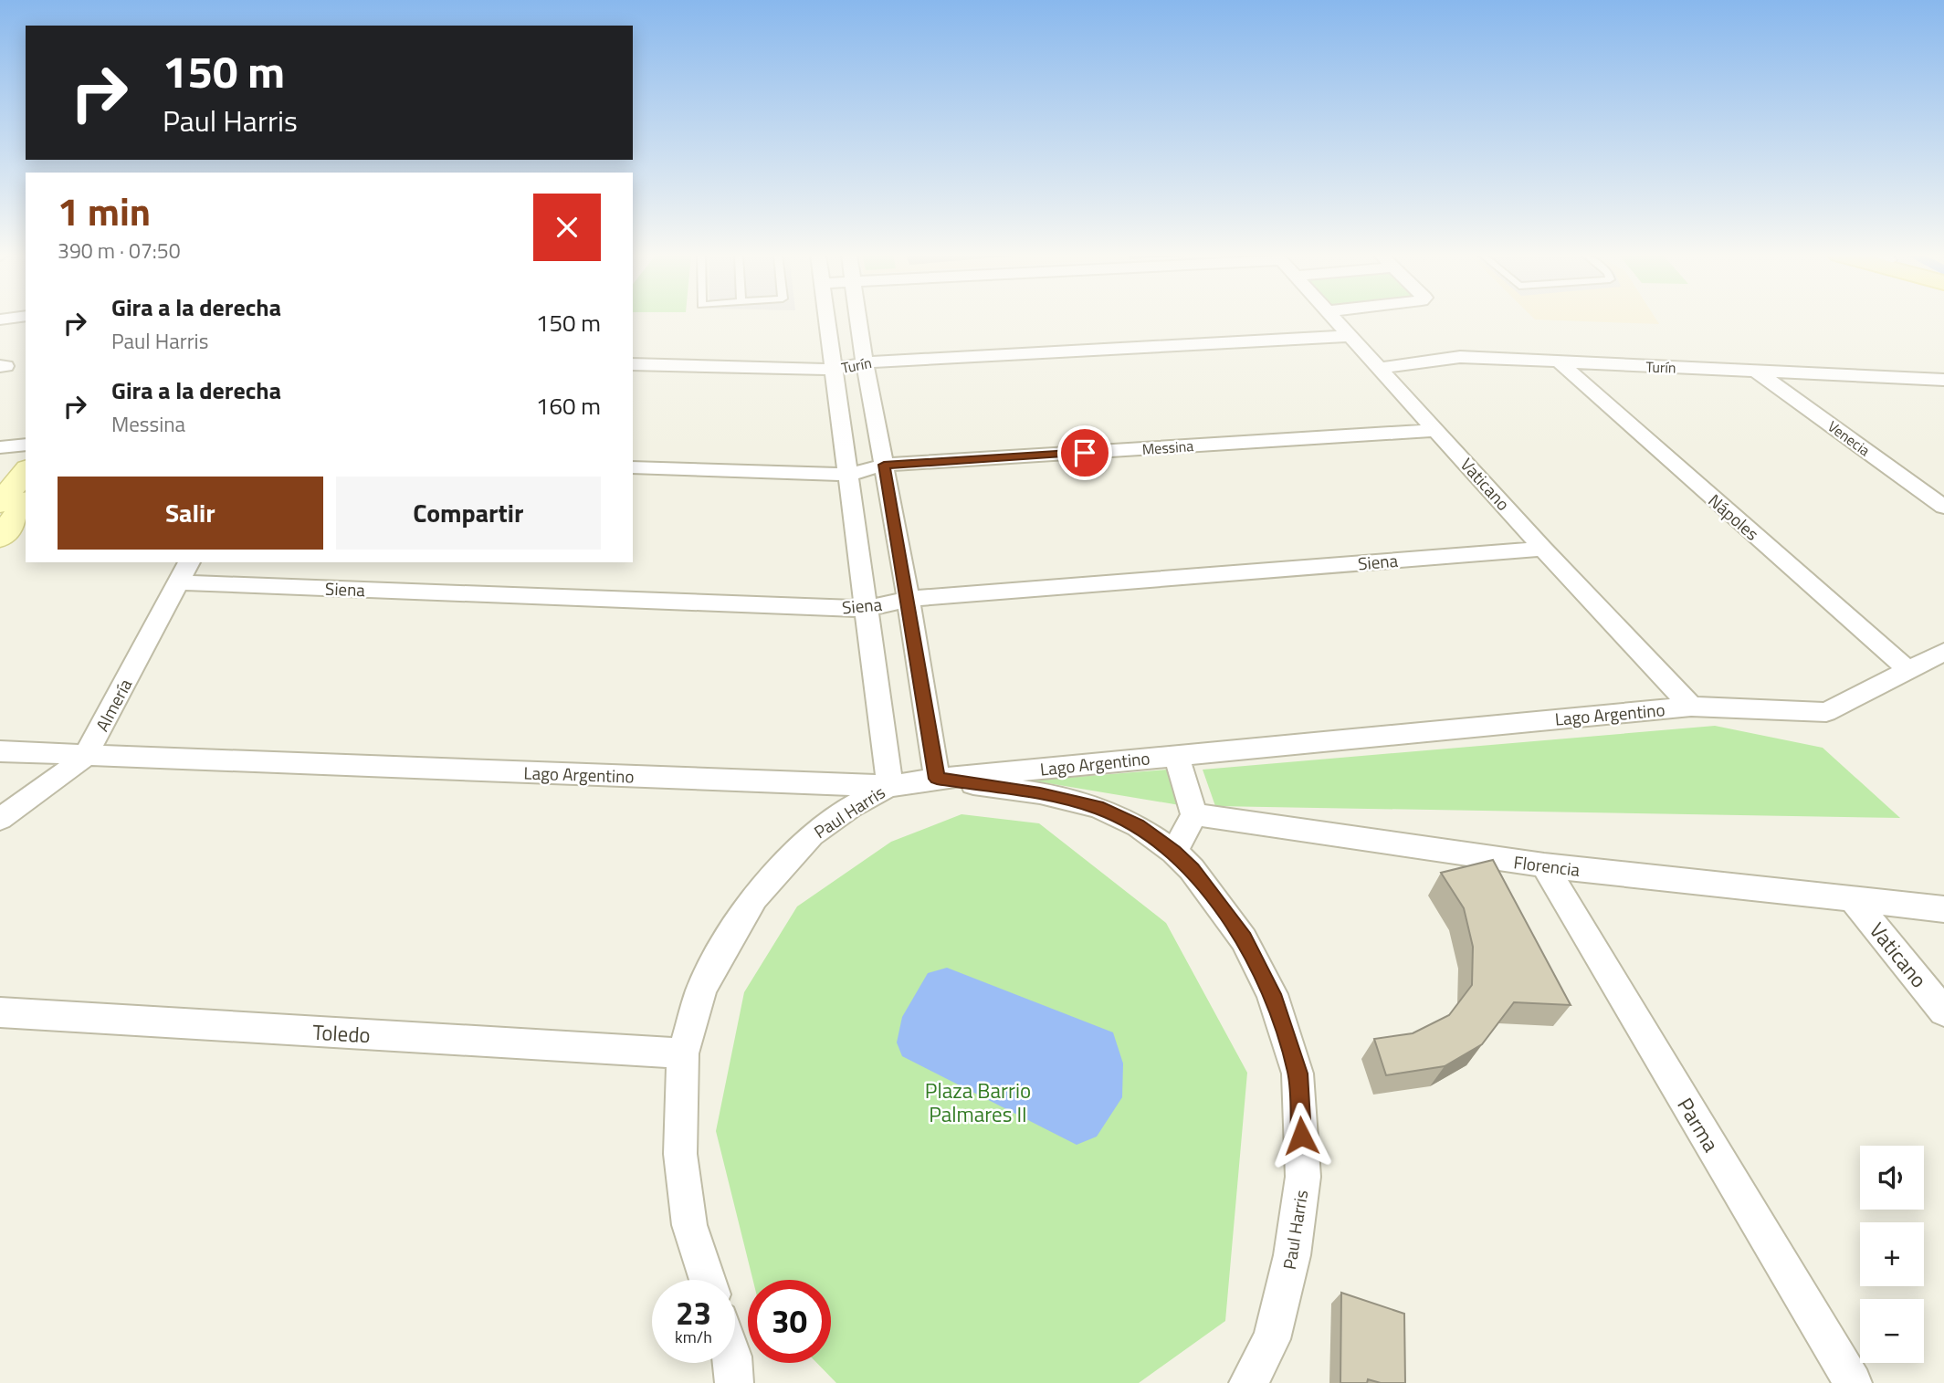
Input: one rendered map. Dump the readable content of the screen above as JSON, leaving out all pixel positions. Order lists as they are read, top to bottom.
{
  "streets": {
    "street": [
      "Turín",
      "Venecia",
      "Messina",
      "Vaticano",
      "Nápoles",
      "Siena",
      "Almería",
      "Lago Argentino",
      "Paul Harris",
      "Florencia",
      "Toledo",
      "Parma"
    ]
  },
  "crossings": [
    ["Turín", "Venecia"],
    ["Turín", "Vaticano"],
    ["Turín", "Nápoles"],
    ["Turín", "Paul Harris"],
    ["Messina", "Vaticano"],
    ["Messina", "Paul Harris"],
    ["Vaticano", "Siena"],
    ["Vaticano", "Lago Argentino"],
    ["Vaticano", "Florencia"],
    ["Nápoles", "Lago Argentino"],
    ["Siena", "Almería"],
    ["Siena", "Paul Harris"],
    ["Almería", "Lago Argentino"],
    ["Lago Argentino", "Paul Harris"],
    ["Paul Harris", "Toledo"],
    ["Florencia", "Parma"]
  ],
  "parks": ["Plaza Barrio Palmares II"],
  "page": {
    "turn": ["150 m", "Paul Harris"],
    "heading": ["1 min", "390 m · 07:50"],
    "list": [
      {
        "name": "Gira a la derecha",
        "note": "Paul Harris",
        "value": "150 m"
      },
      {
        "name": "Gira a la derecha",
        "note": "Messina",
        "value": "160 m"
      }
    ],
    "buttons": ["Salir", "Compartir"],
    "map_buttons": ["+", "−"],
    "speed": "23 km/h",
    "limit": "30"
  }
}
